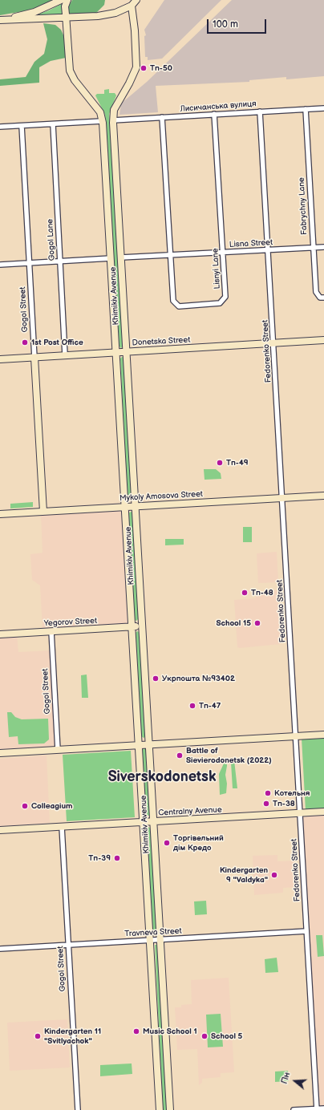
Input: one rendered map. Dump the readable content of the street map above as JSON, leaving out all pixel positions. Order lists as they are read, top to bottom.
{
  "streets": {
    "main road": [
      "Khimikiv Avenue",
      "Gogol Street",
      "Donetska Street",
      "Mykoly Amosova Street",
      "Yegorov Street",
      "Centralny Avenue"
    ],
    "street": [
      "Лисичанська вулиця",
      "Fabrychny Lane",
      "Gogol Lane",
      "Lisna Street",
      "Lisnyi Lane",
      "Fedorenko Street",
      "Travneva Street"
    ]
  },
  "crossings": [
    ["Лисичанська вулиця", "Fabrychny Lane"],
    ["Лисичанська вулиця", "Lisnyi Lane"],
    ["Лисичанська вулиця", "Khimikiv Avenue"],
    ["Лисичанська вулиця", "Fedorenko Street"],
    ["Fabrychny Lane", "Lisna Street"],
    ["Gogol Lane", "Donetska Street"],
    ["Lisna Street", "Lisnyi Lane"],
    ["Lisna Street", "Khimikiv Avenue"],
    ["Lisna Street", "Fedorenko Street"],
    ["Khimikiv Avenue", "Donetska Street"],
    ["Khimikiv Avenue", "Mykoly Amosova Street"],
    ["Khimikiv Avenue", "Yegorov Street"],
    ["Khimikiv Avenue", "Centralny Avenue"],
    ["Khimikiv Avenue", "Travneva Street"],
    ["Gogol Street", "Donetska Street"],
    ["Gogol Street", "Mykoly Amosova Street"],
    ["Gogol Street", "Yegorov Street"],
    ["Gogol Street", "Centralny Avenue"],
    ["Gogol Street", "Travneva Street"],
    ["Donetska Street", "Fedorenko Street"],
    ["Fedorenko Street", "Mykoly Amosova Street"],
    ["Fedorenko Street", "Centralny Avenue"],
    ["Fedorenko Street", "Travneva Street"]
  ],
  "districts": ["Siverskodonetsk"],
  "places": [
    "Тп-50",
    "1st Post Office",
    "Тп-49",
    "Тп-48",
    "School 15",
    "Укрпошта №93402",
    "Тп-47",
    "Battle of Sievierodonetsk (2022)",
    "Котельня",
    "Тп-38",
    "Colleagium",
    "Торгівельний дім Кредо",
    "Тп-39",
    "Kindergarten 9 \"Valdyka\"",
    "Music School 1",
    "Kindergarten 11 \"Svitlyachok\"",
    "School 5"
  ],
  "scale_bar": "100 m",
  "north": "left"
}
